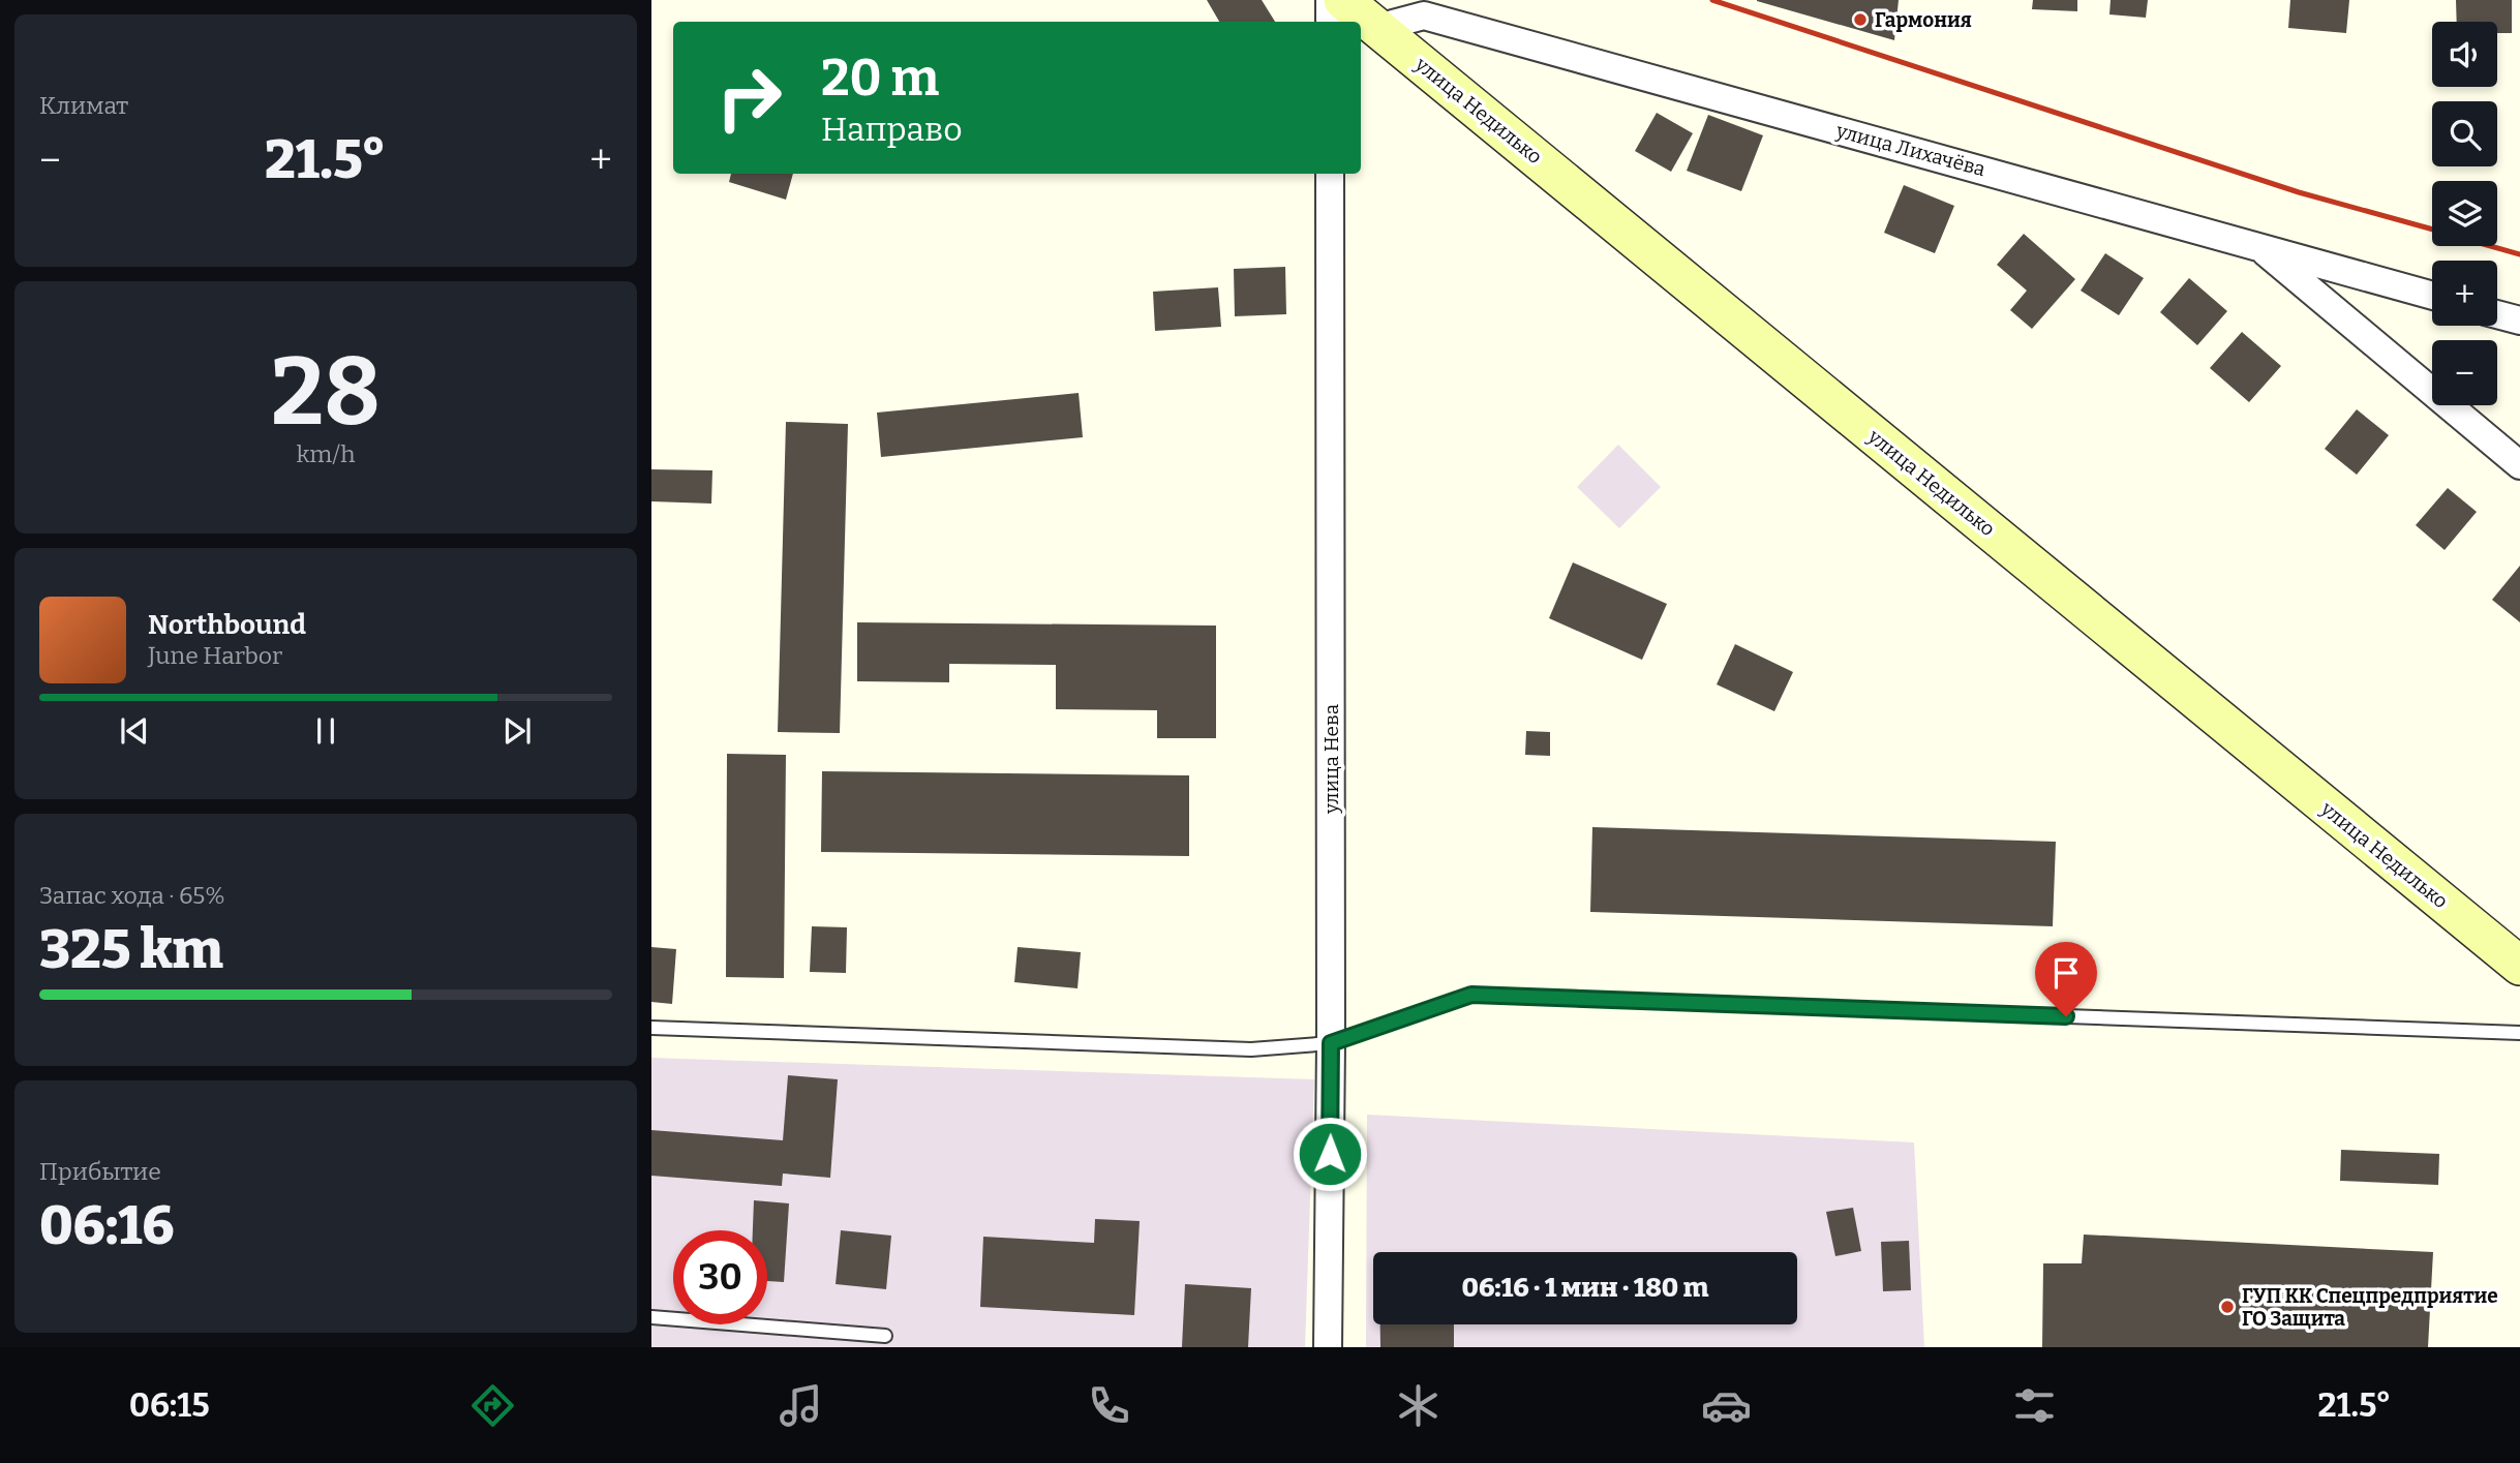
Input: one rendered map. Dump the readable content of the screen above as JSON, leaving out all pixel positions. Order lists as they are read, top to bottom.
{
  "streets": {
    "main road": ["улица Недилько"],
    "street": ["улица Лихачёва", "улица Нева"]
  },
  "crossings": [
    ["улица Недилько", "улица Лихачёва"]
  ],
  "places": ["Гармония", "ГУП КК Спецпредприятие ГО Защита"],
  "page": {
    "tile": [
      "Климат",
      ["28", "km/h"],
      ["Запас хода · 65%", "325 km"],
      ["Прибытие", "06:16"]
    ],
    "map_buttons": ["+", "−"],
    "turn": ["20 m", "Направо"],
    "heat": ["−", "21.5°", "+"],
    "song": ["Northbound", "June Harbor"],
    "limit": "30",
    "trip": "06:16 · 1 мин · 180 m",
    "tabs": ["06:15", "21.5°"]
  }
}
